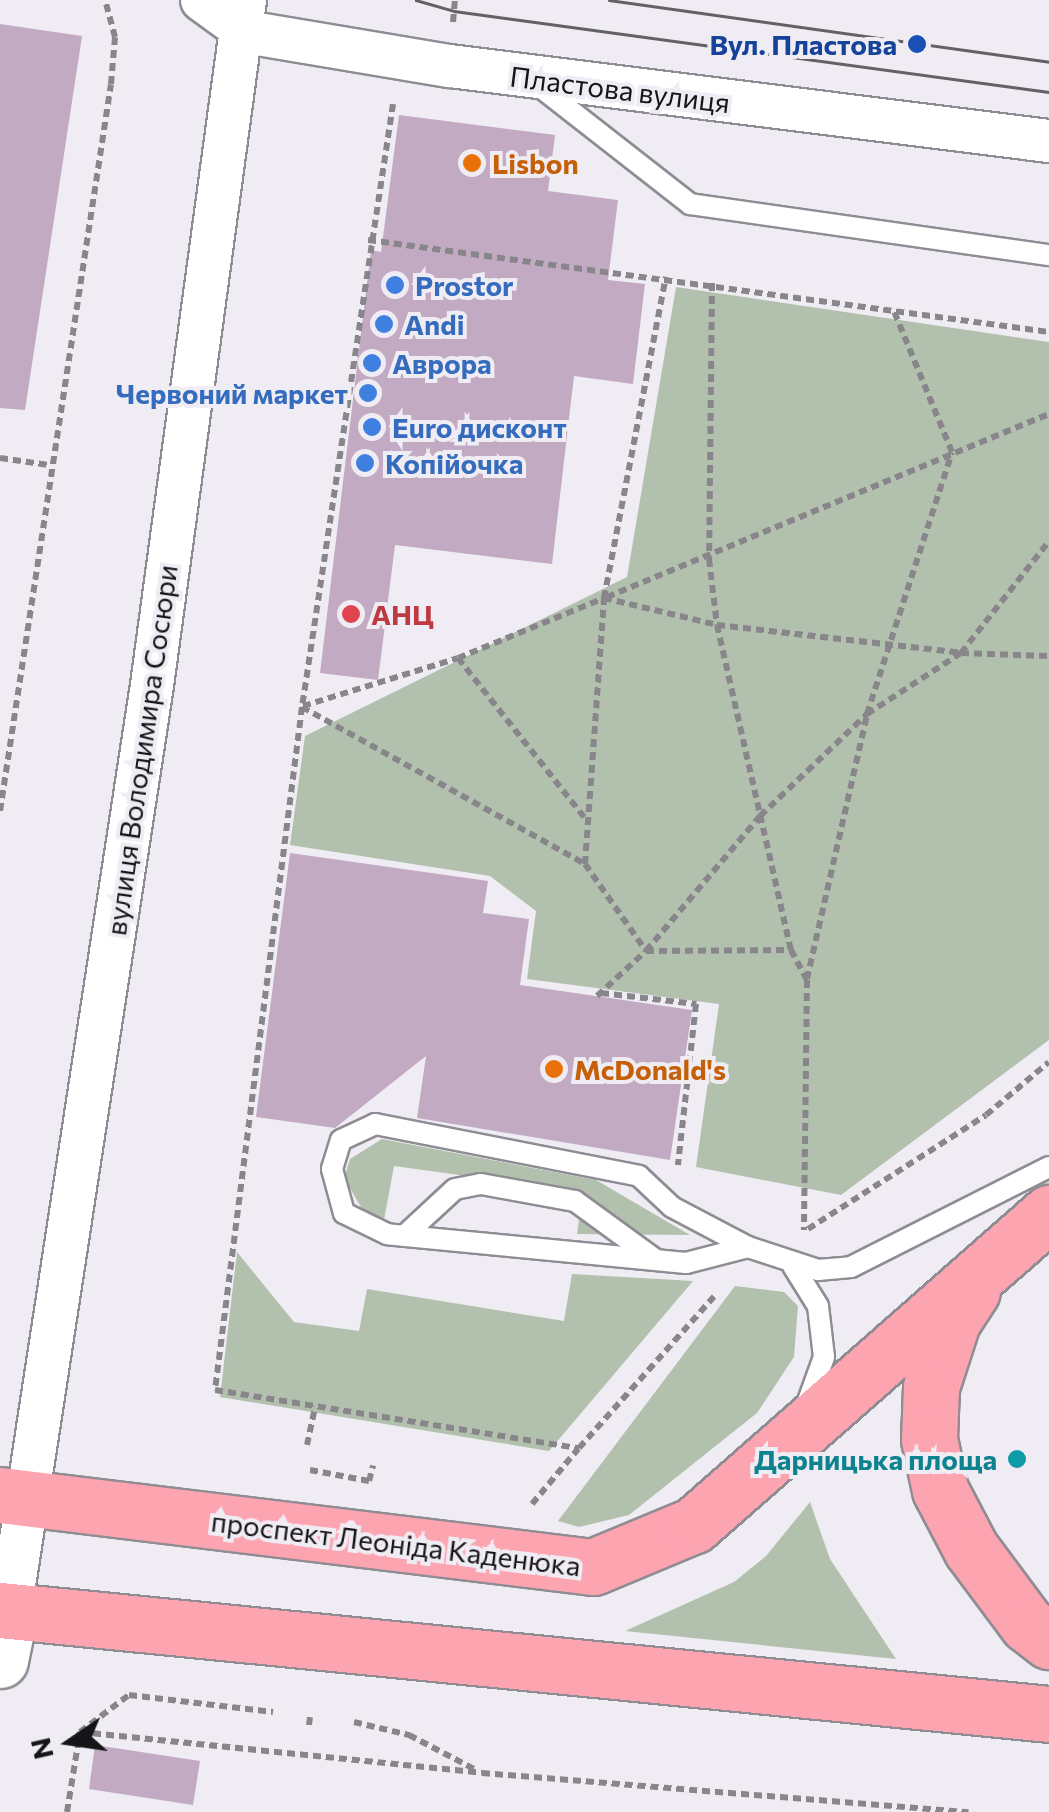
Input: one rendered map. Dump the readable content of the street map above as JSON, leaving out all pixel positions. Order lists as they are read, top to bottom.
{
  "streets": {
    "highway": ["проспект Леоніда Каденюка"],
    "street": ["Пластова вулиця", "вулиця Володимира Сосюри"]
  },
  "crossings": [
    ["Пластова вулиця", "вулиця Володимира Сосюри"],
    ["вулиця Володимира Сосюри", "проспект Леоніда Каденюка"]
  ],
  "places": [
    "Вул. Пластова",
    "Lisbon",
    "Prostor",
    "Andi",
    "Аврора",
    "Червоний маркет",
    "Euro дисконт",
    "Копійочка",
    "АНЦ",
    "McDonald's",
    "Дарницька площа"
  ],
  "north": "left"
}
